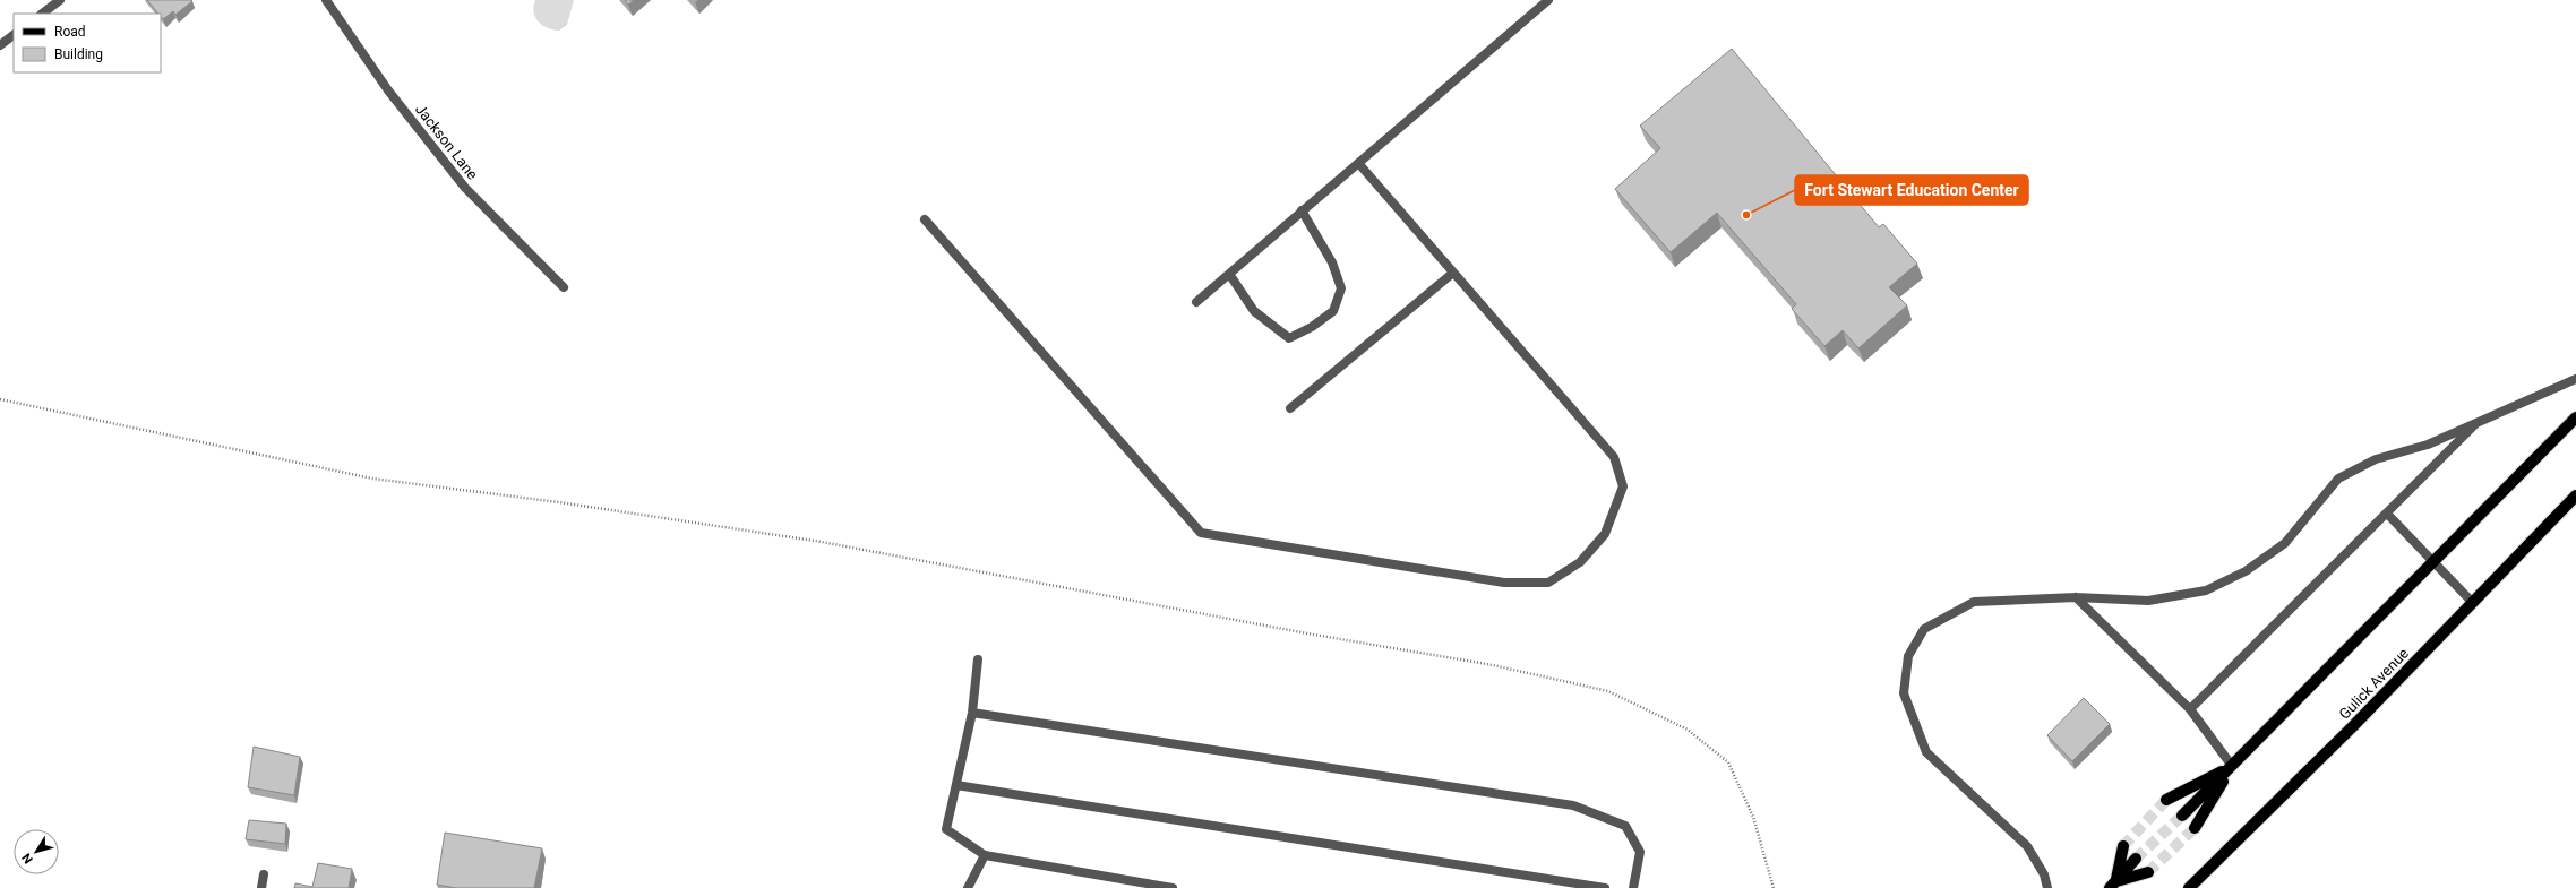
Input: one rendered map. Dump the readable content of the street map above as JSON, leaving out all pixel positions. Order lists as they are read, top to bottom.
{
  "streets": {
    "main road": ["Gulick Avenue"],
    "street": ["Jackson Lane"]
  },
  "places": ["Fort Stewart Education Center"],
  "legend": ["Road", "Building"],
  "north": "bottom left"
}
